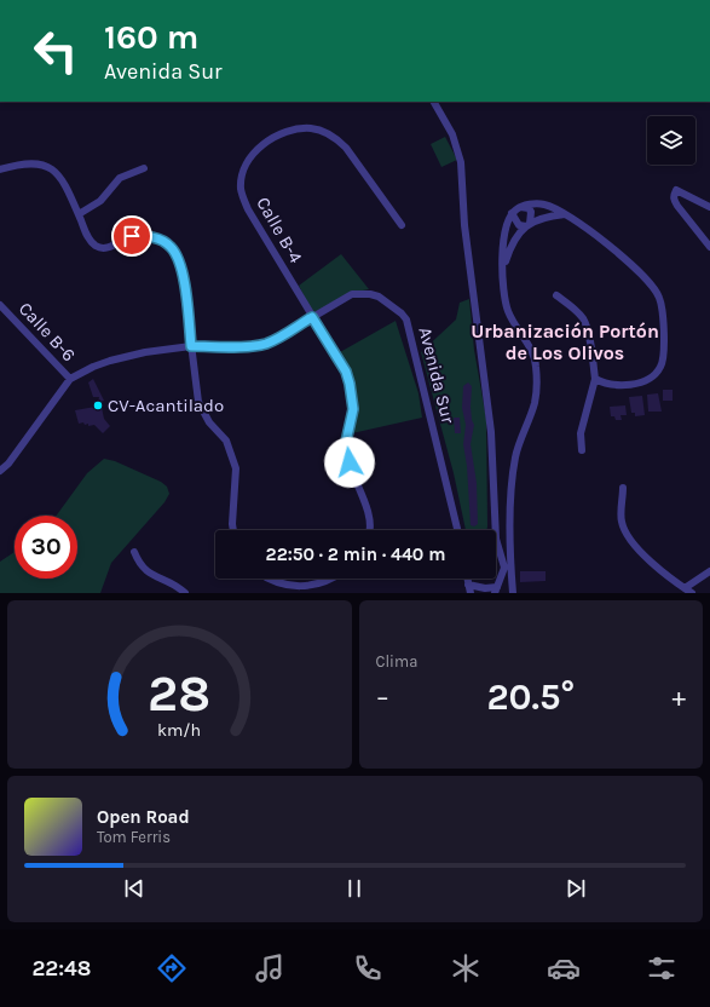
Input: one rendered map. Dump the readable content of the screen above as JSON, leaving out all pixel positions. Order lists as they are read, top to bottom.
{
  "streets": {
    "street": ["Calle B-4", "Calle B-6", "Avenida Sur"]
  },
  "crossings": [
    ["Calle B-4", "Avenida Sur"],
    ["Calle B-6", "Avenida Sur"]
  ],
  "districts": ["Urbanización Portón de Los Olivos"],
  "places": ["CV-Acantilado"],
  "page": {
    "turn": ["160 m", "Avenida Sur"],
    "limit": "30",
    "trip": "22:50 · 2 min · 440 m",
    "tile": "Clima",
    "heat": ["−", "20.5°", "+"],
    "song": ["Open Road", "Tom Ferris"],
    "tabs": "22:48",
    "gauge": ["28", "km/h"]
  }
}
